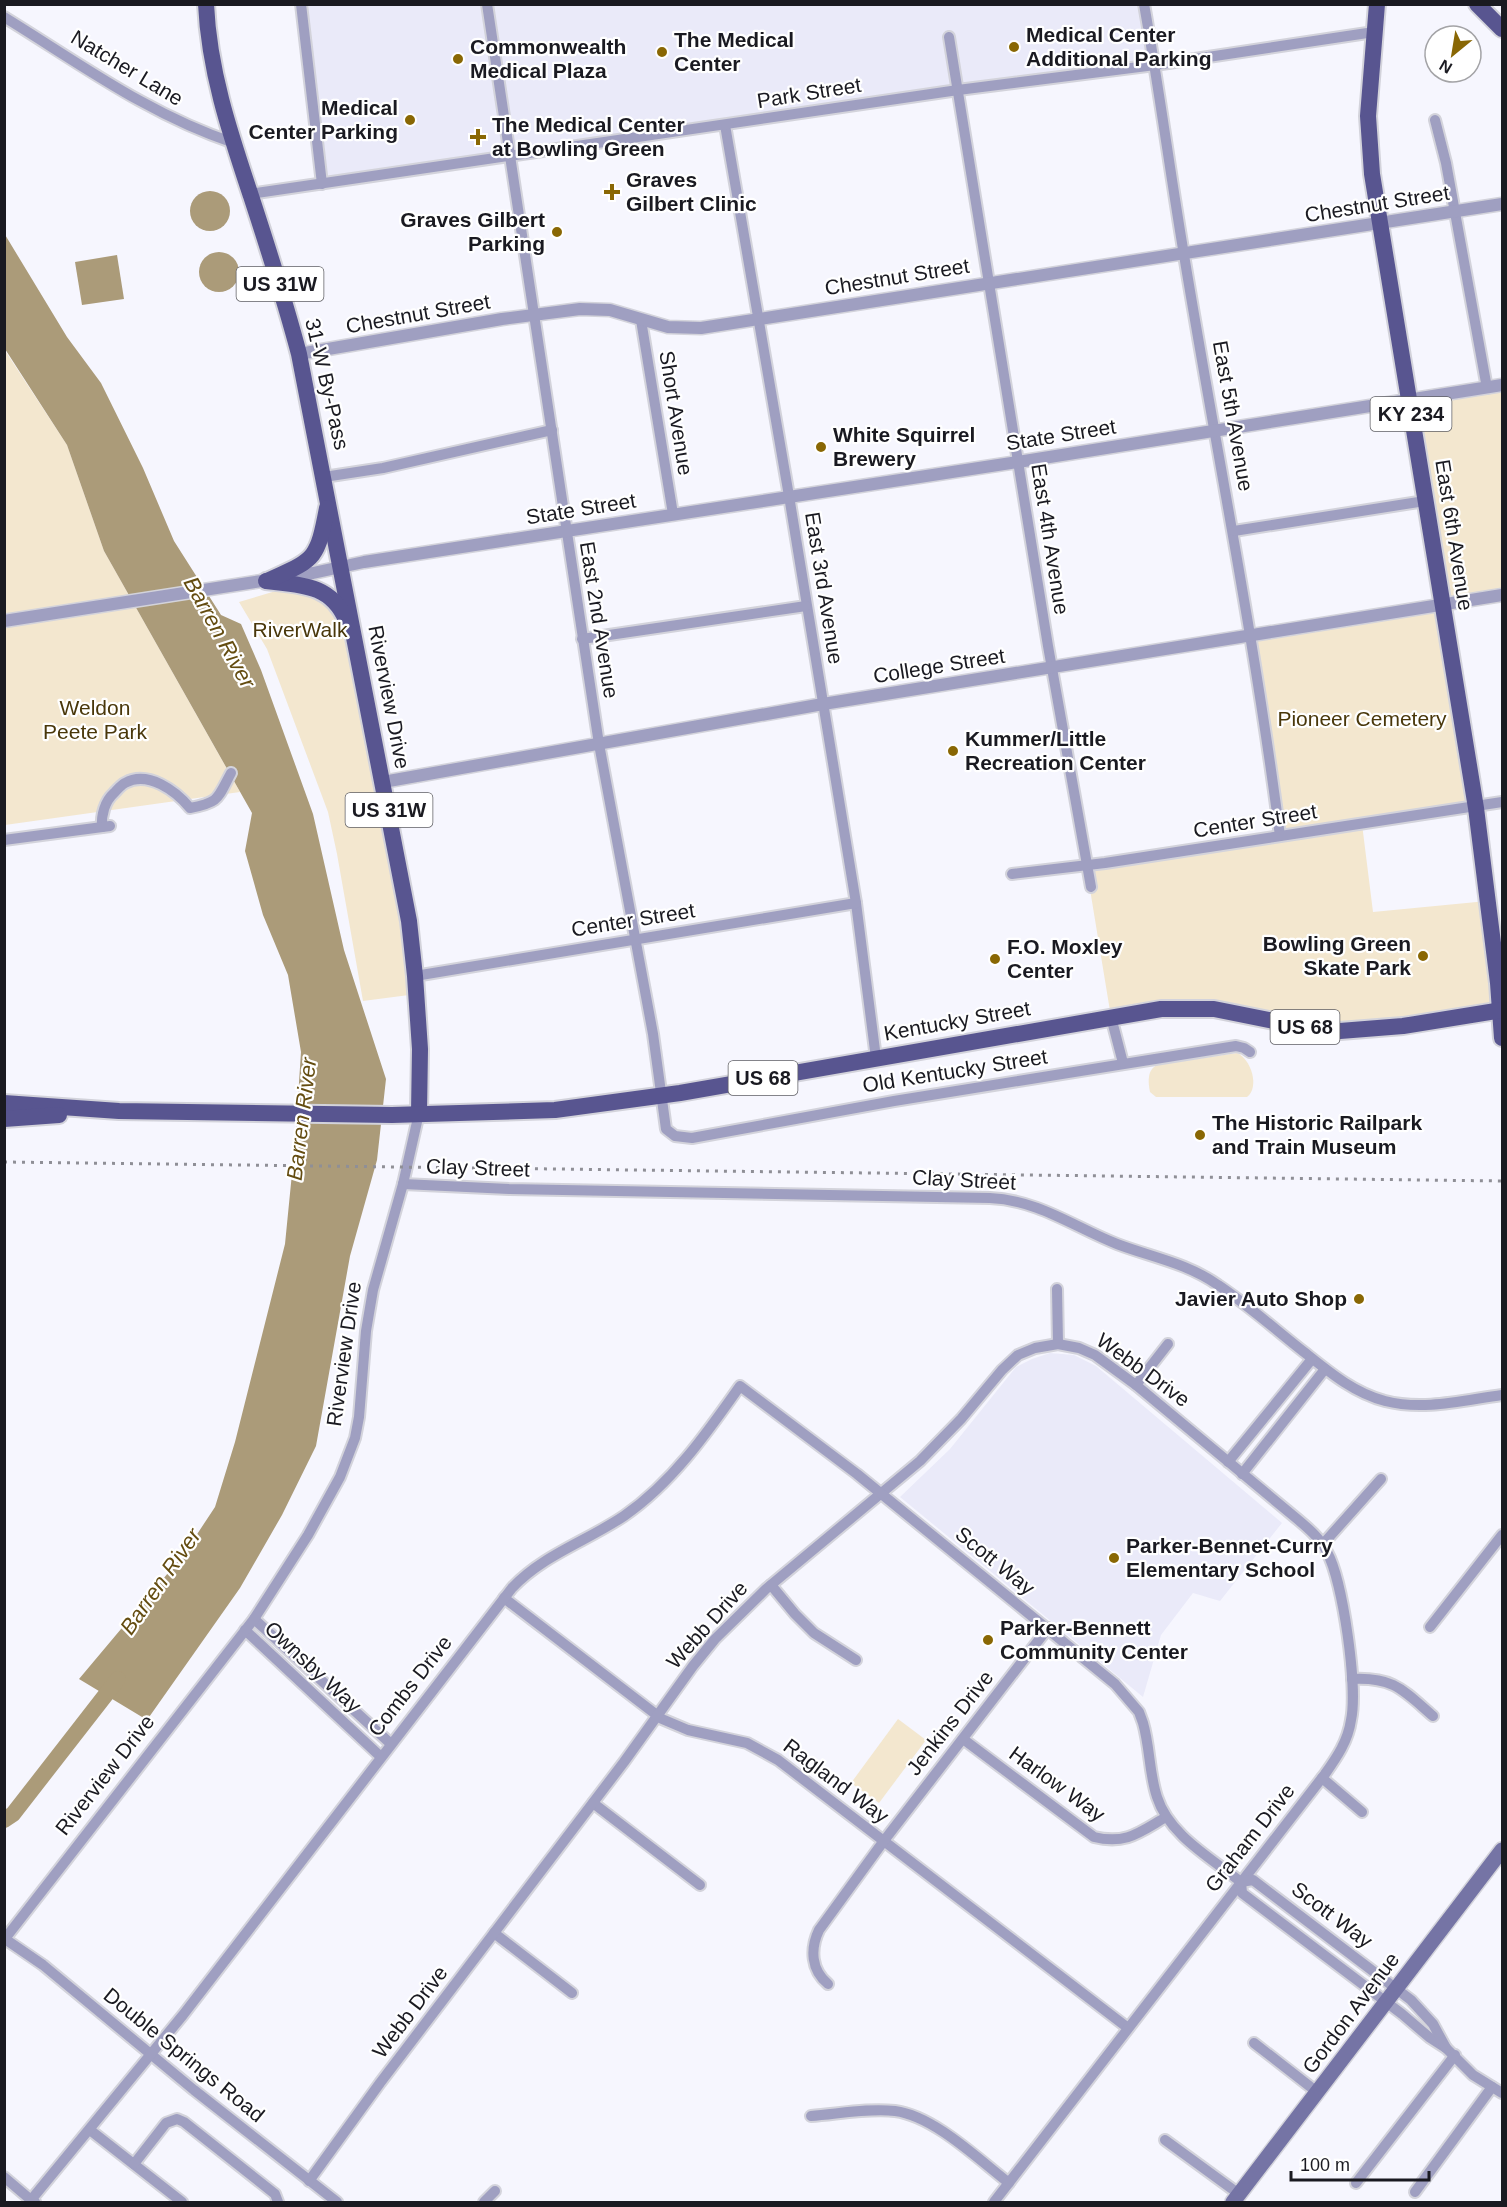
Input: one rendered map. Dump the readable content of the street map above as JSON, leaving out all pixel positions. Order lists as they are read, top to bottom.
{
  "streets": {
    "main road": [
      "US 31W",
      "31-W By-Pass",
      "KY 234",
      "East 6th Avenue",
      "Riverview Drive",
      "Kentucky Street",
      "US 68",
      "Gordon Avenue"
    ],
    "street": [
      "Natcher Lane",
      "Park Street",
      "Chestnut Street",
      "Short Avenue",
      "East 5th Avenue",
      "State Street",
      "East 4th Avenue",
      "East 3rd Avenue",
      "East 2nd Avenue",
      "College Street",
      "Center Street",
      "Old Kentucky Street",
      "Clay Street",
      "Webb Drive",
      "Scott Way",
      "Ownsby Way",
      "Combs Drive",
      "Jenkins Drive",
      "Ragland Way",
      "Harlow Way",
      "Graham Drive",
      "Double Springs Road"
    ]
  },
  "crossings": [
    ["Natcher Lane", "31-W By-Pass"],
    ["Park Street", "31-W By-Pass"],
    ["Park Street", "East 5th Avenue"],
    ["Park Street", "East 6th Avenue"],
    ["Park Street", "East 4th Avenue"],
    ["Park Street", "East 3rd Avenue"],
    ["Park Street", "East 2nd Avenue"],
    ["Chestnut Street", "31-W By-Pass"],
    ["Chestnut Street", "Short Avenue"],
    ["Chestnut Street", "East 5th Avenue"],
    ["Chestnut Street", "East 6th Avenue"],
    ["Chestnut Street", "East 4th Avenue"],
    ["Chestnut Street", "East 3rd Avenue"],
    ["Chestnut Street", "East 2nd Avenue"],
    ["31-W By-Pass", "State Street"],
    ["31-W By-Pass", "Riverview Drive"],
    ["Short Avenue", "State Street"],
    ["East 5th Avenue", "State Street"],
    ["East 5th Avenue", "College Street"],
    ["East 5th Avenue", "Center Street"],
    ["State Street", "East 6th Avenue"],
    ["State Street", "East 4th Avenue"],
    ["State Street", "East 3rd Avenue"],
    ["State Street", "East 2nd Avenue"],
    ["State Street", "Riverview Drive"],
    ["East 6th Avenue", "College Street"],
    ["East 6th Avenue", "Center Street"],
    ["East 6th Avenue", "Kentucky Street"],
    ["East 4th Avenue", "College Street"],
    ["East 4th Avenue", "Center Street"],
    ["East 3rd Avenue", "College Street"],
    ["East 3rd Avenue", "Center Street"],
    ["East 3rd Avenue", "Kentucky Street"],
    ["East 2nd Avenue", "College Street"],
    ["East 2nd Avenue", "Center Street"],
    ["East 2nd Avenue", "Kentucky Street"],
    ["East 2nd Avenue", "Old Kentucky Street"],
    ["College Street", "Riverview Drive"],
    ["Riverview Drive", "Center Street"],
    ["Riverview Drive", "Kentucky Street"],
    ["Riverview Drive", "Clay Street"],
    ["Riverview Drive", "Ownsby Way"],
    ["Riverview Drive", "Double Springs Road"],
    ["Webb Drive", "Scott Way"],
    ["Webb Drive", "Ragland Way"],
    ["Webb Drive", "Graham Drive"],
    ["Webb Drive", "Double Springs Road"],
    ["Scott Way", "Combs Drive"],
    ["Scott Way", "Jenkins Drive"],
    ["Scott Way", "Harlow Way"],
    ["Scott Way", "Graham Drive"],
    ["Scott Way", "Gordon Avenue"],
    ["Ownsby Way", "Combs Drive"],
    ["Combs Drive", "Ragland Way"],
    ["Combs Drive", "Double Springs Road"],
    ["Jenkins Drive", "Ragland Way"],
    ["Jenkins Drive", "Harlow Way"],
    ["Ragland Way", "Graham Drive"]
  ],
  "water": ["Barren River"],
  "parks": ["RiverWalk", "Weldon Peete Park", "Pioneer Cemetery"],
  "places": {
    "other": [
      "Medical Center Additional Parking",
      "The Medical Center",
      "Commonwealth Medical Plaza",
      "Medical Center Parking",
      "Graves Gilbert Parking",
      "White Squirrel Brewery",
      "Kummer/Little Recreation Center",
      "Bowling Green Skate Park",
      "F.O. Moxley Center",
      "The Historic Railpark and Train Museum",
      "Javier Auto Shop",
      "Parker-Bennet-Curry Elementary School",
      "Parker-Bennett Community Center"
    ],
    "health": ["The Medical Center at Bowling Green", "Graves Gilbert Clinic"]
  },
  "scale_bar": "100 m",
  "north": "bottom left"
}
